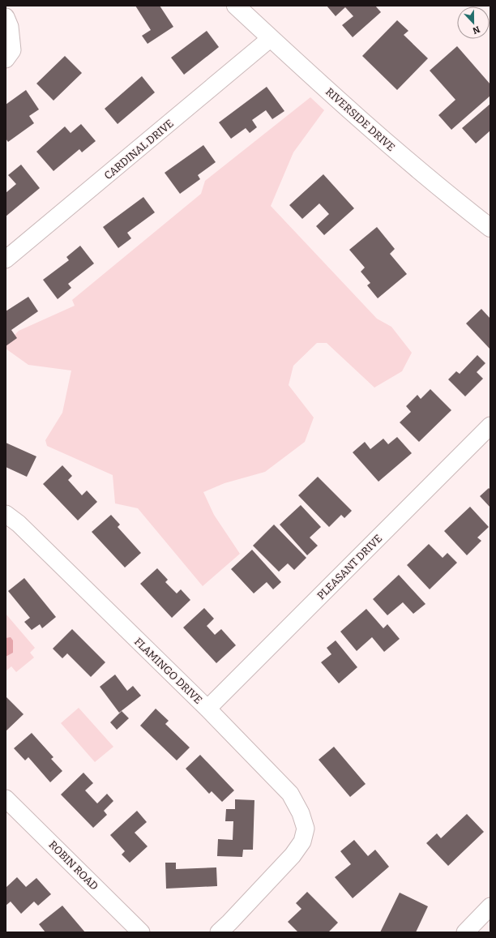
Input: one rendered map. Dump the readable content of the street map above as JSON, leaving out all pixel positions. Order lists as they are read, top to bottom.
{
  "streets": {
    "street": [
      "RIVERSIDE DRIVE",
      "CARDINAL DRIVE",
      "PLEASANT DRIVE",
      "FLAMINGO DRIVE",
      "ROBIN ROAD"
    ]
  },
  "crossings": [
    ["RIVERSIDE DRIVE", "CARDINAL DRIVE"],
    ["PLEASANT DRIVE", "FLAMINGO DRIVE"]
  ],
  "north": "bottom"
}
